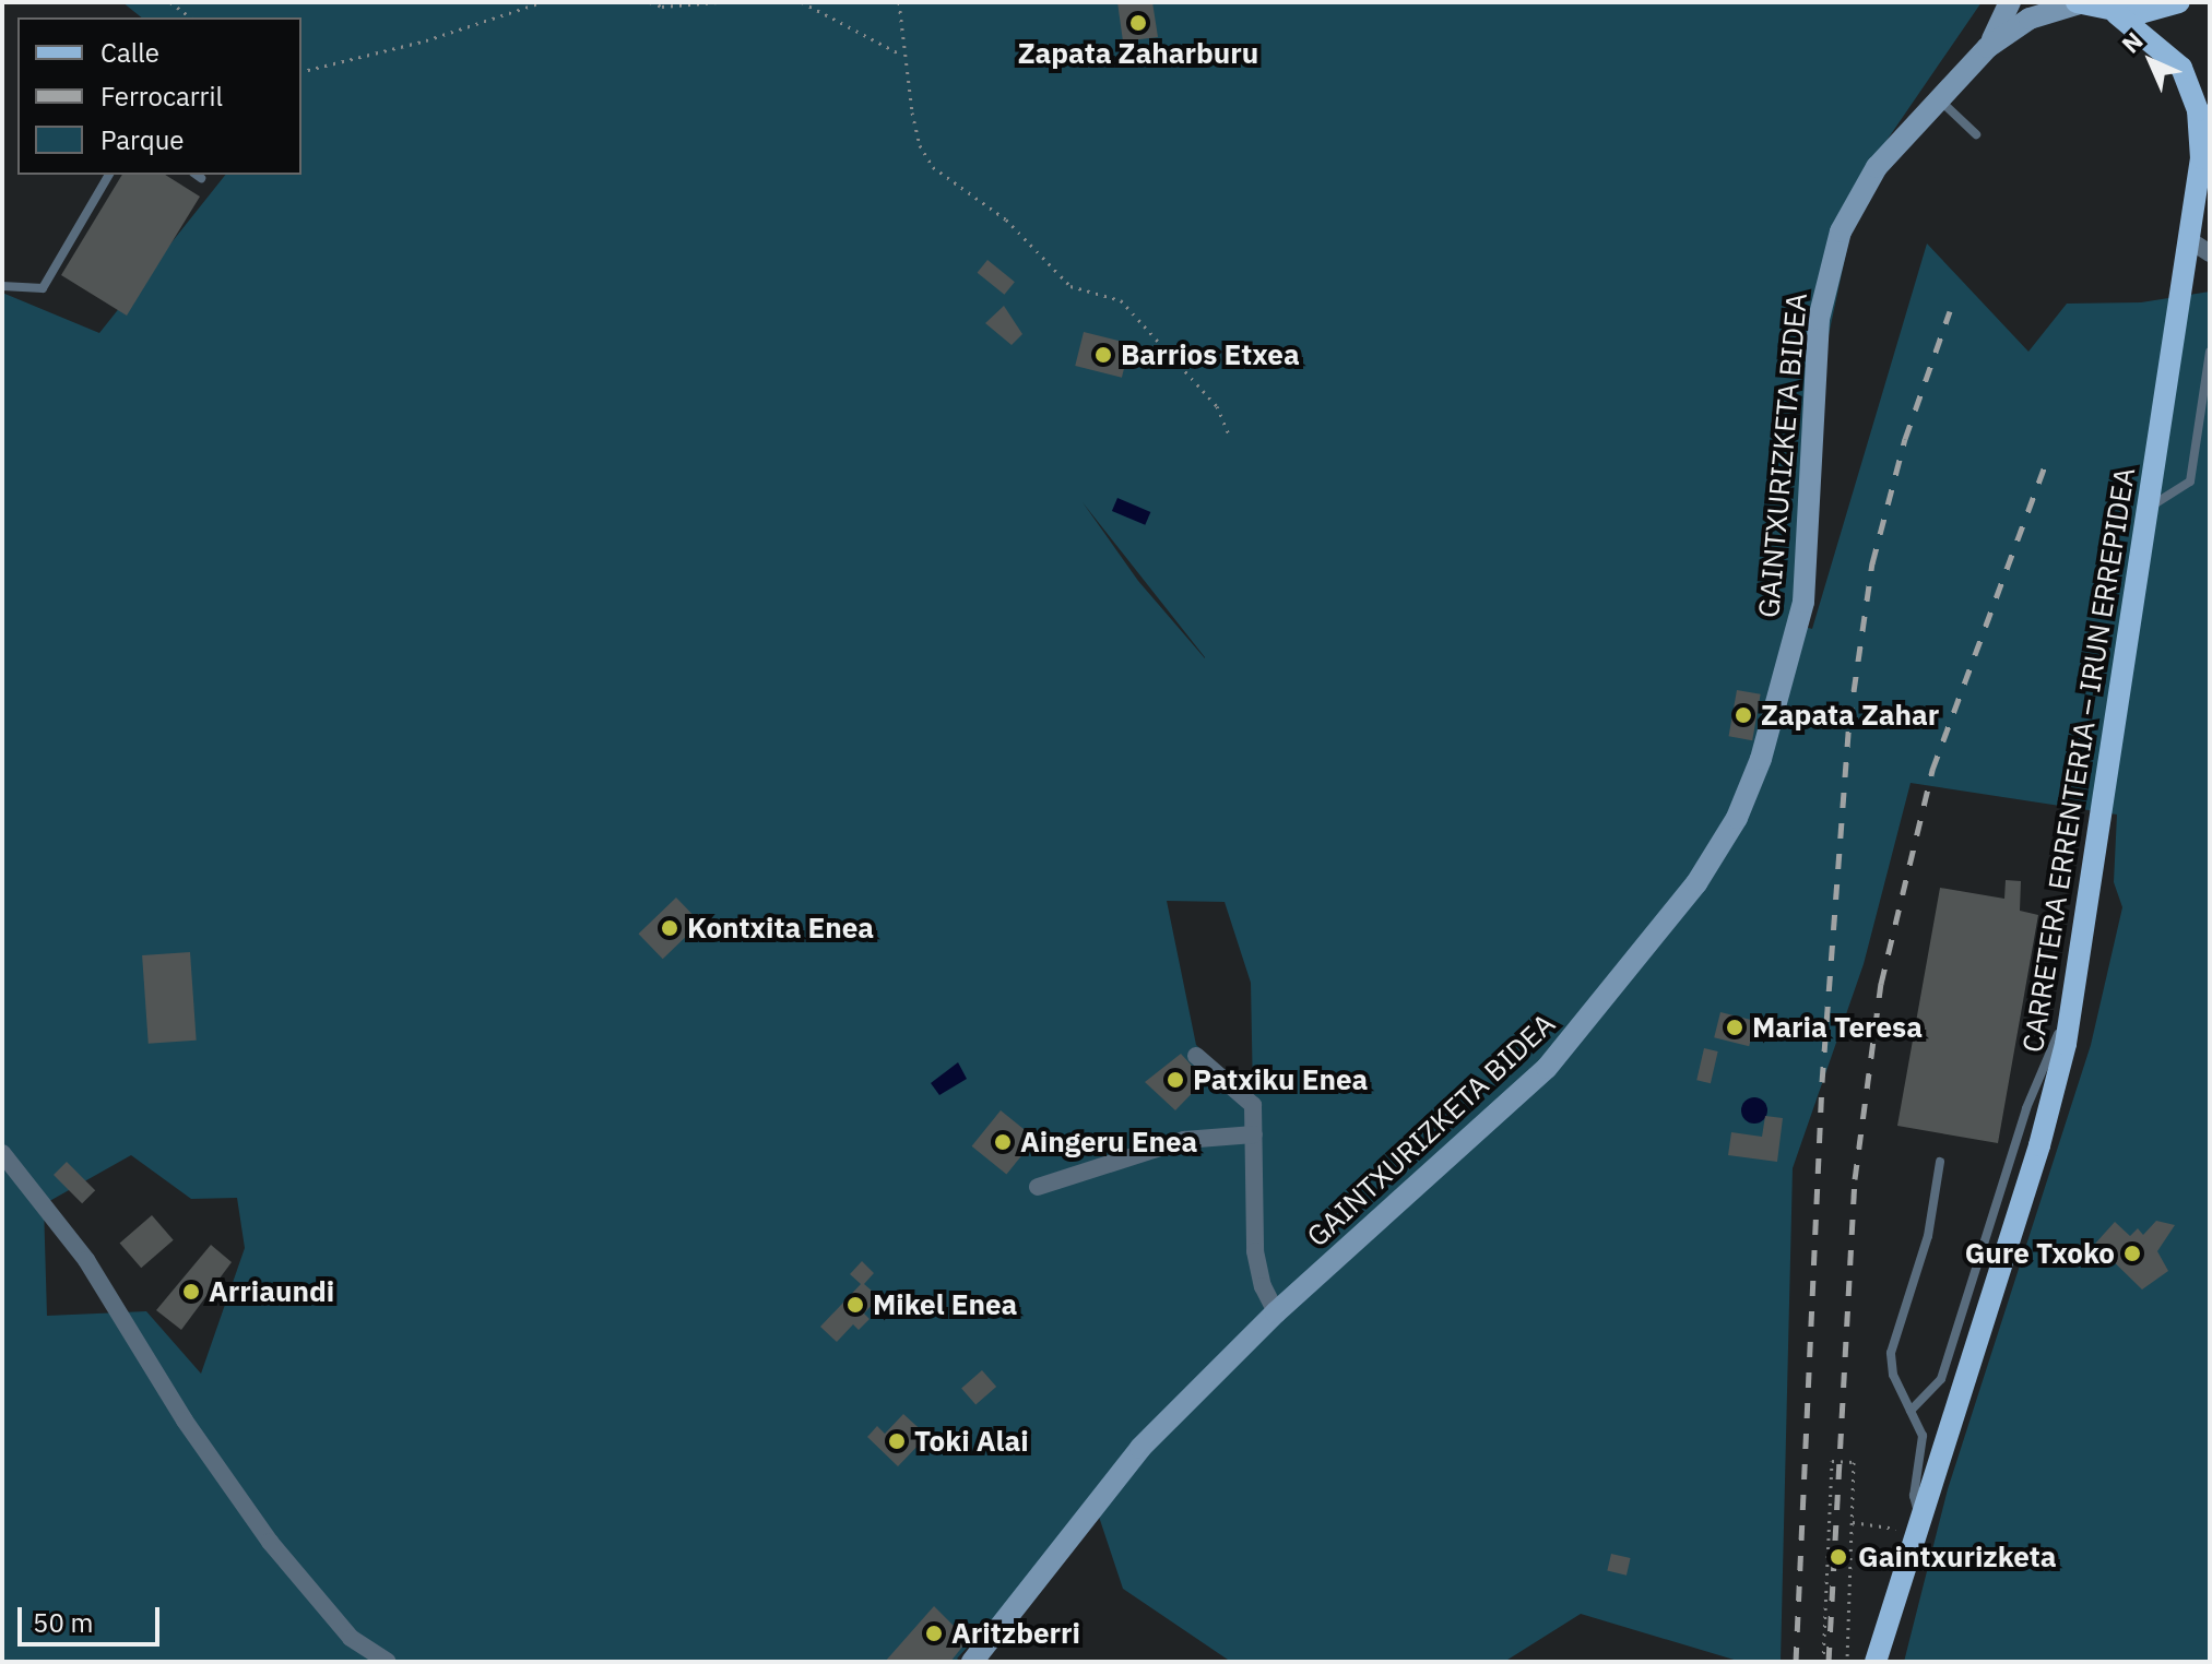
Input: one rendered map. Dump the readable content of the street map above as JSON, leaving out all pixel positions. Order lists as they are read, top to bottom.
{
  "streets": {
    "main road": ["GAINTXURIZKETA BIDEA", "CARRETERA ERRENTERIA – IRUN ERREPIDEA"]
  },
  "places": [
    "Zapata Zaharburu",
    "Barrios Etxea",
    "Zapata Zahar",
    "Kontxita Enea",
    "Maria Teresa",
    "Patxiku Enea",
    "Aingeru Enea",
    "Gure Txoko",
    "Arriaundi",
    "Mikel Enea",
    "Toki Alai",
    "Gaintxurizketa",
    "Aritzberri"
  ],
  "legend": ["Calle", "Ferrocarril", "Parque"],
  "scale_bar": "50 m",
  "north": "top left"
}
